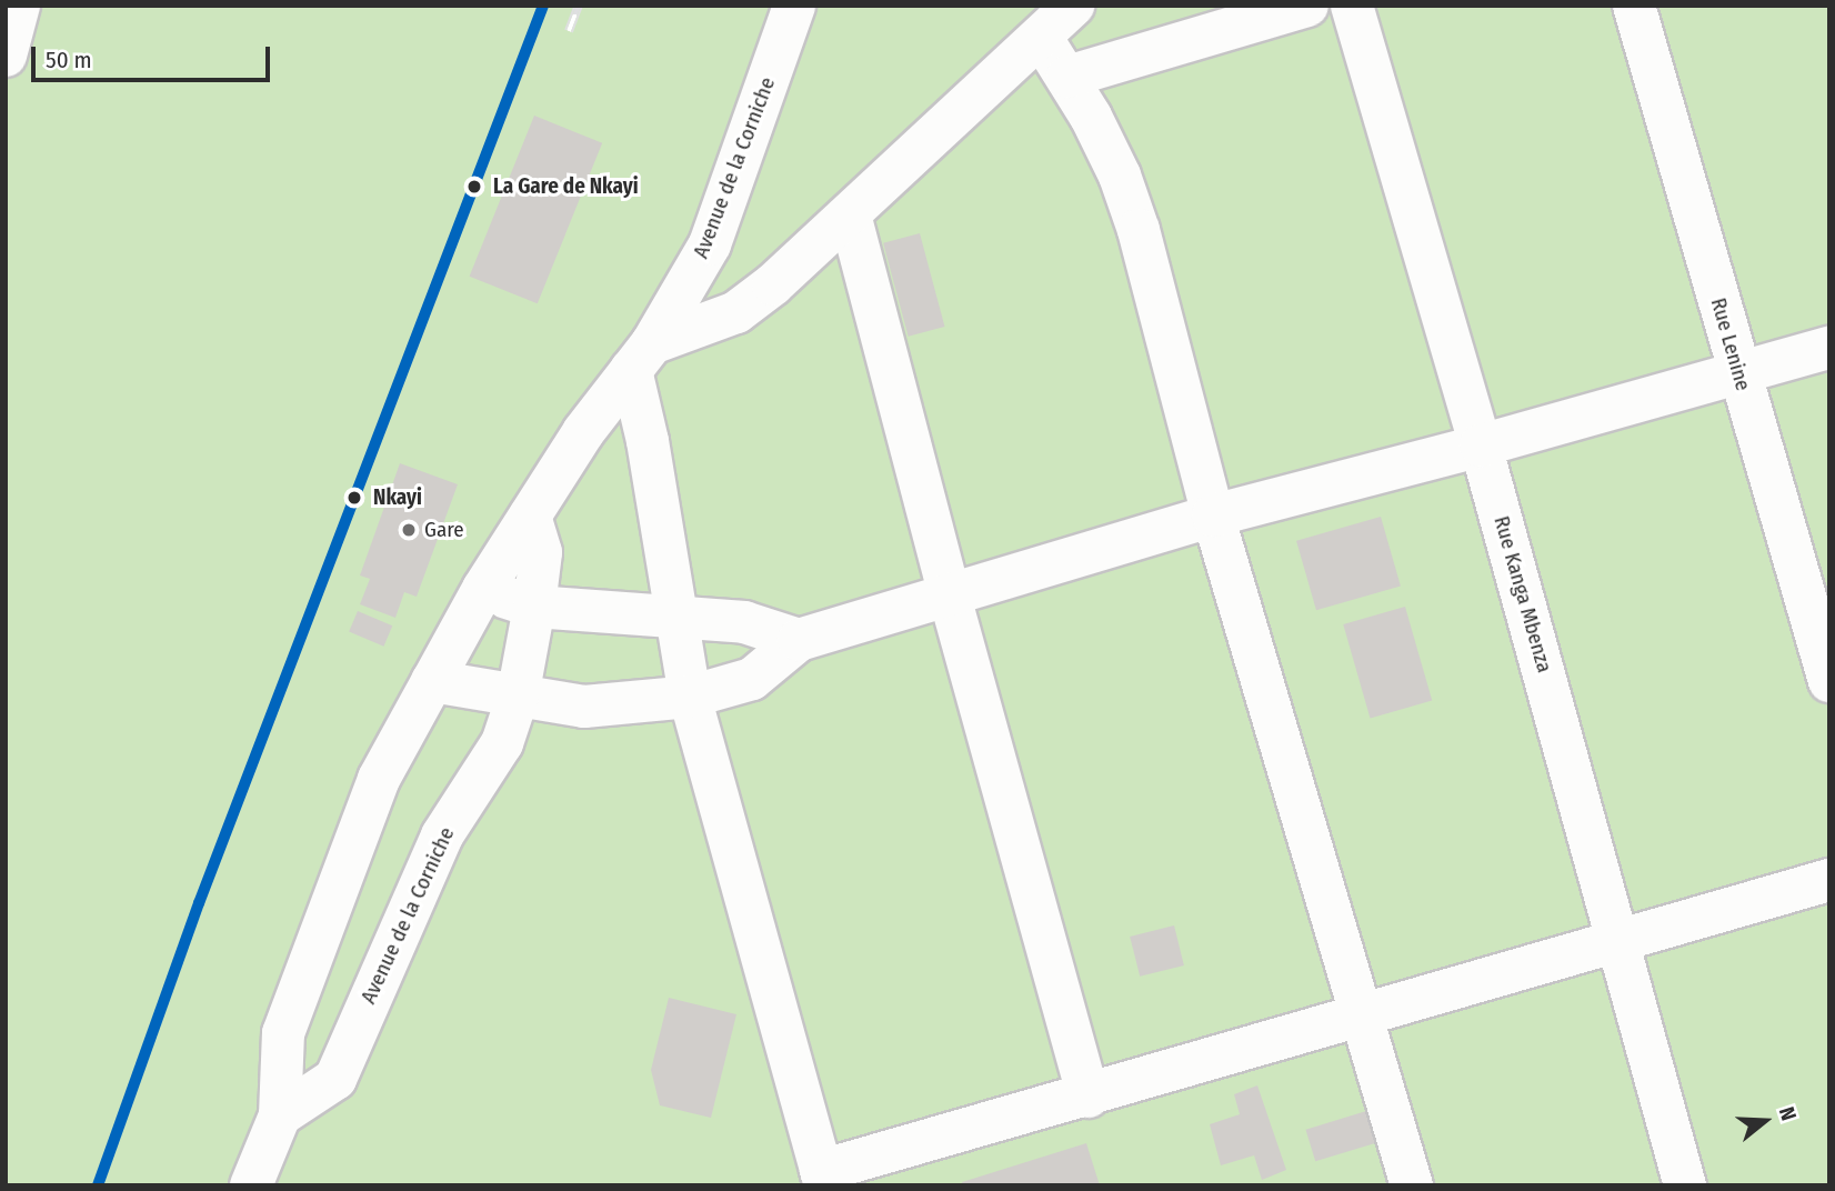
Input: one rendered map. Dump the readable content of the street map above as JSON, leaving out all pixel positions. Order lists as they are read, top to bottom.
{
  "streets": {
    "street": ["Avenue de la Corniche", "Rue Lenine", "Rue Kanga Mbenza"]
  },
  "places": ["La Gare de Nkayi", "Nkayi", "Gare"],
  "scale_bar": "50 m",
  "north": "right"
}
